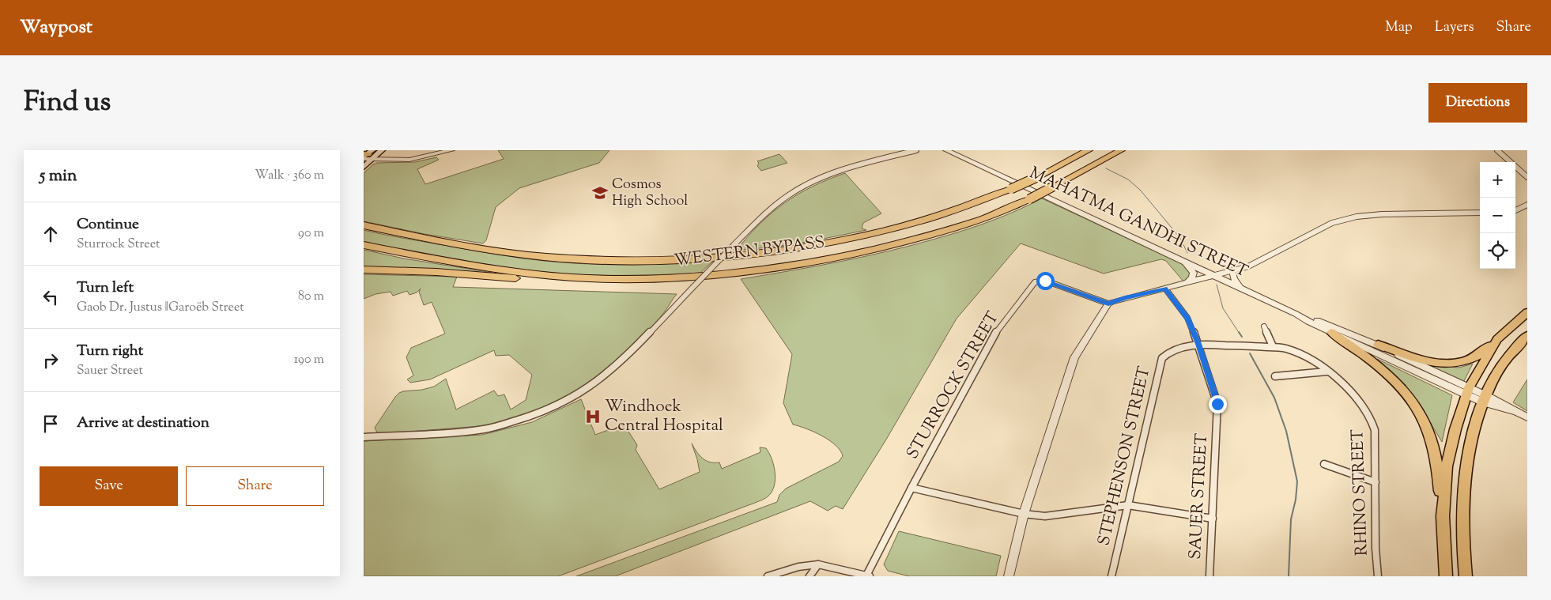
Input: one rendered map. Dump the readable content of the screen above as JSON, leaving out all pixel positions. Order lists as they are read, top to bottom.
{
  "streets": {
    "highway": ["WESTERN BYPASS"],
    "street": [
      "MAHATMA GANDHI STREET",
      "STURROCK STREET",
      "STEPHENSON STREET",
      "RHINO STREET",
      "SAUER STREET"
    ]
  },
  "crossings": [
    ["STEPHENSON STREET", "RHINO STREET"],
    ["STEPHENSON STREET", "SAUER STREET"],
    ["RHINO STREET", "SAUER STREET"]
  ],
  "places": {
    "school or university": ["Cosmos High School"],
    "hospital": ["Windhoek Central Hospital"]
  },
  "page": {
    "header": "Waypost",
    "nav": ["Map", "Layers", "Share"],
    "title": "Find us",
    "buttons": [
      "Directions",
      ["Save", "Share"]
    ],
    "heading": ["5 min", "Walk · 360 m"],
    "map_buttons": ["+", "−"],
    "list": [
      ["Continue", "Sturrock Street", "90 m"],
      ["Turn left", "Gaob Dr. Justus ǁGaroëb Street", "80 m"],
      ["Turn right", "Sauer Street", "190 m"],
      "Arrive at destination"
    ]
  }
}
